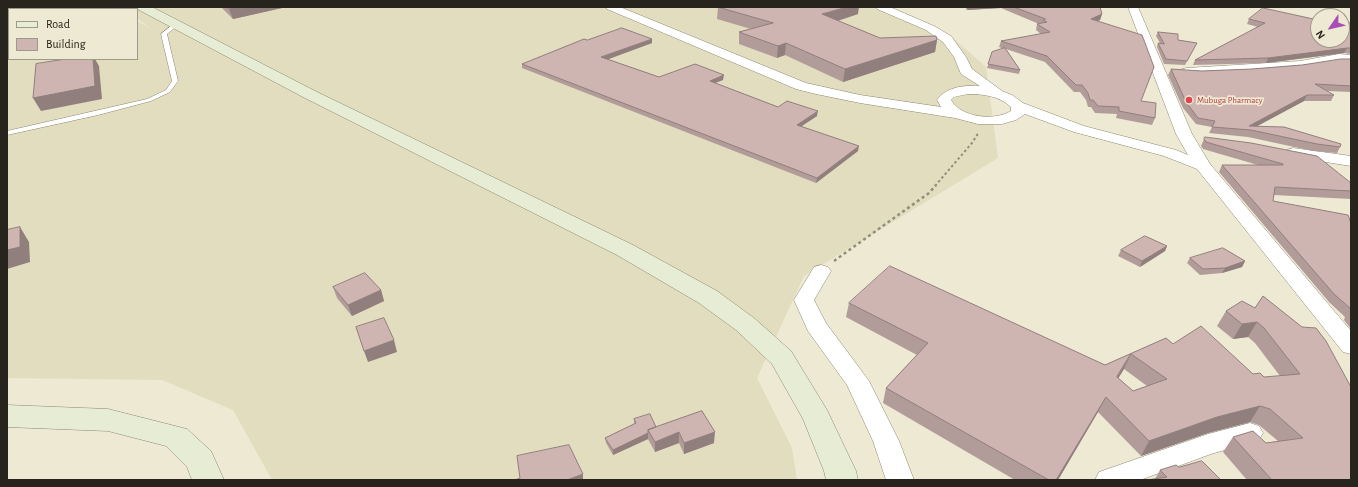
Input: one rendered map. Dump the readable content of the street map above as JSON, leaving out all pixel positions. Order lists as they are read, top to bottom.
{
  "places": ["Mubuga Pharmacy"],
  "legend": ["Road", "Building"],
  "north": "bottom left"
}
